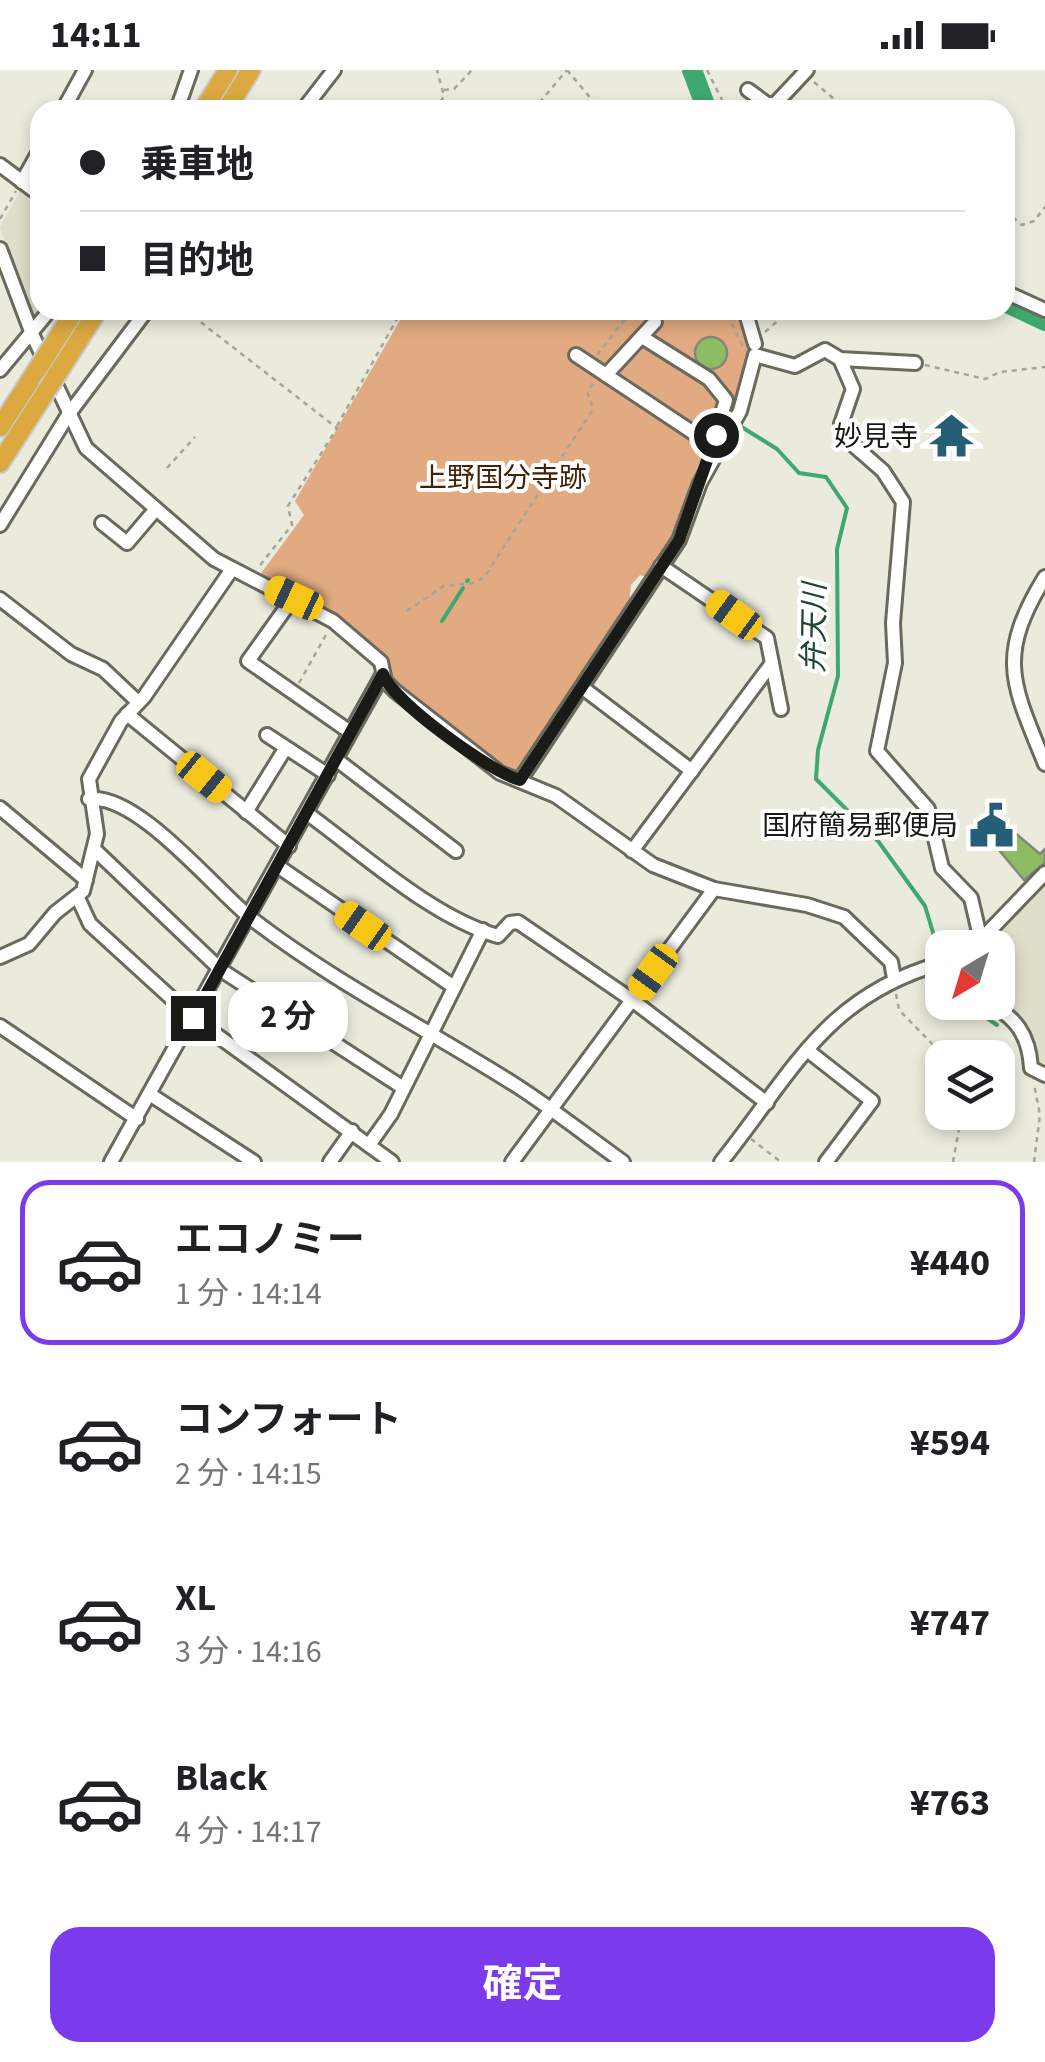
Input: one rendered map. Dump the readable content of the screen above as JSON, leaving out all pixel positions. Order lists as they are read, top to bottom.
{
  "water": ["弁天川"],
  "parks": ["上野国分寺跡"],
  "places": {
    "temple": ["妙見寺"],
    "public building": ["国府簡易郵便局"]
  },
  "north": "bottom left",
  "page": {
    "status": "14:11",
    "banner": ["乗車地", "目的地"],
    "bubble": "2 分",
    "list": [
      {
        "name": "エコノミー",
        "note": "1 分 · 14:14",
        "value": "¥440"
      },
      {
        "name": "コンフォート",
        "note": "2 分 · 14:15",
        "value": "¥594"
      },
      {
        "name": "XL",
        "note": "3 分 · 14:16",
        "value": "¥747"
      },
      {
        "name": "Black",
        "note": "4 分 · 14:17",
        "value": "¥763"
      }
    ],
    "buttons": "確定"
  }
}
